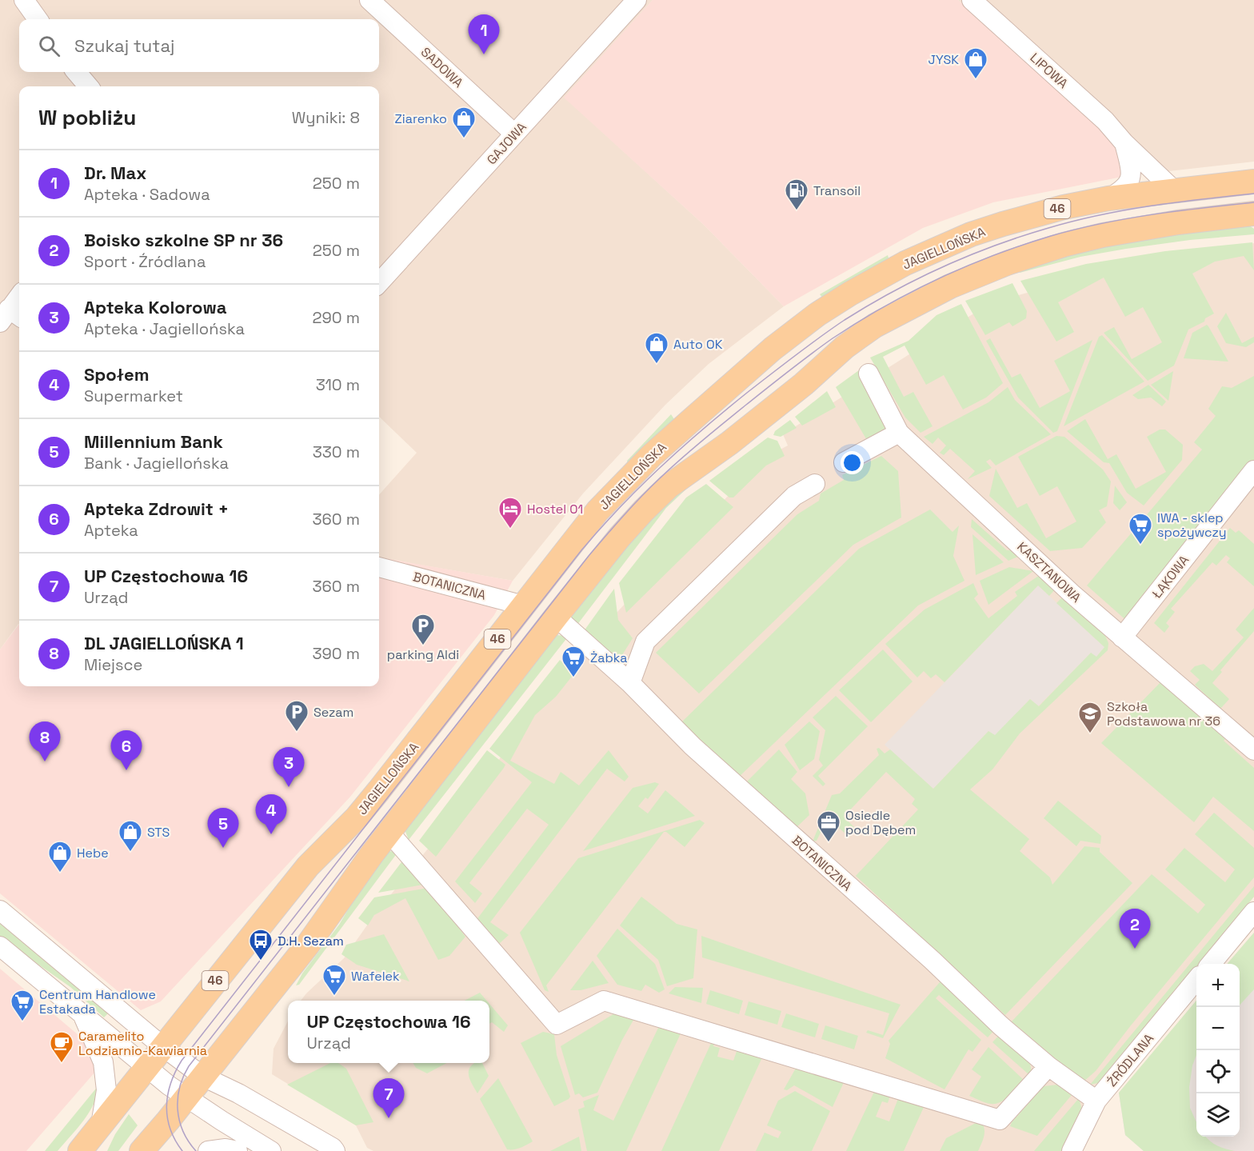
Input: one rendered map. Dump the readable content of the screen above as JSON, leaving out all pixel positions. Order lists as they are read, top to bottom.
{
  "streets": {
    "main road": ["46", "JAGIELLOŃSKA"],
    "street": [
      "SADOWA",
      "LIPOWA",
      "GAJOWA",
      "KASZTANOWA",
      "ŁĄKOWA",
      "BOTANICZNA",
      "ŹRÓDLANA"
    ]
  },
  "crossings": [
    ["SADOWA", "GAJOWA"],
    ["LIPOWA", "JAGIELLOŃSKA"],
    ["46", "JAGIELLOŃSKA"],
    ["46", "BOTANICZNA"],
    ["JAGIELLOŃSKA", "BOTANICZNA"],
    ["KASZTANOWA", "ŁĄKOWA"],
    ["BOTANICZNA", "ŹRÓDLANA"]
  ],
  "places": {
    "shop": [
      "JYSK",
      "Ziarenko",
      "Auto OK",
      "STS",
      "Hebe"
    ],
    "fuel station": ["Transoil"],
    "hotel": ["Hostel 01"],
    "supermarket": [
      "IWA - sklep spożywczy",
      "Żabka",
      "Wafelek",
      "Centrum Handlowe Estakada"
    ],
    "parking": ["parking Aldi", "Sezam"],
    "school or university": ["Szkoła Podstawowa nr 36"],
    "office": ["Osiedle pod Dębem"],
    "bus stop": ["D.H. Sezam"],
    "cafe": ["Caramelito Lodziarnio-Kawiarnia"]
  },
  "page": {
    "pins": [
      "1",
      "8",
      "6",
      "3",
      "4",
      "5",
      "2",
      "7"
    ],
    "search": "Szukaj tutaj",
    "heading": ["W pobliżu", "Wyniki: 8"],
    "list": [
      {
        "mark": "1",
        "name": "Dr. Max",
        "note": "Apteka · Sadowa",
        "value": "250 m"
      },
      {
        "mark": "2",
        "name": "Boisko szkolne SP nr 36",
        "note": "Sport · Źródlana",
        "value": "250 m"
      },
      {
        "mark": "3",
        "name": "Apteka Kolorowa",
        "note": "Apteka · Jagiellońska",
        "value": "290 m"
      },
      {
        "mark": "4",
        "name": "Społem",
        "note": "Supermarket",
        "value": "310 m"
      },
      {
        "mark": "5",
        "name": "Millennium Bank",
        "note": "Bank · Jagiellońska",
        "value": "330 m"
      },
      {
        "mark": "6",
        "name": "Apteka Zdrowit +",
        "note": "Apteka",
        "value": "360 m"
      },
      {
        "mark": "7",
        "name": "UP Częstochowa 16",
        "note": "Urząd",
        "value": "360 m"
      },
      {
        "mark": "8",
        "name": "DL JAGIELLOŃSKA 1",
        "note": "Miejsce",
        "value": "390 m"
      }
    ],
    "map_buttons": ["+", "−"],
    "popup": ["UP Częstochowa 16", "Urząd"]
  }
}
